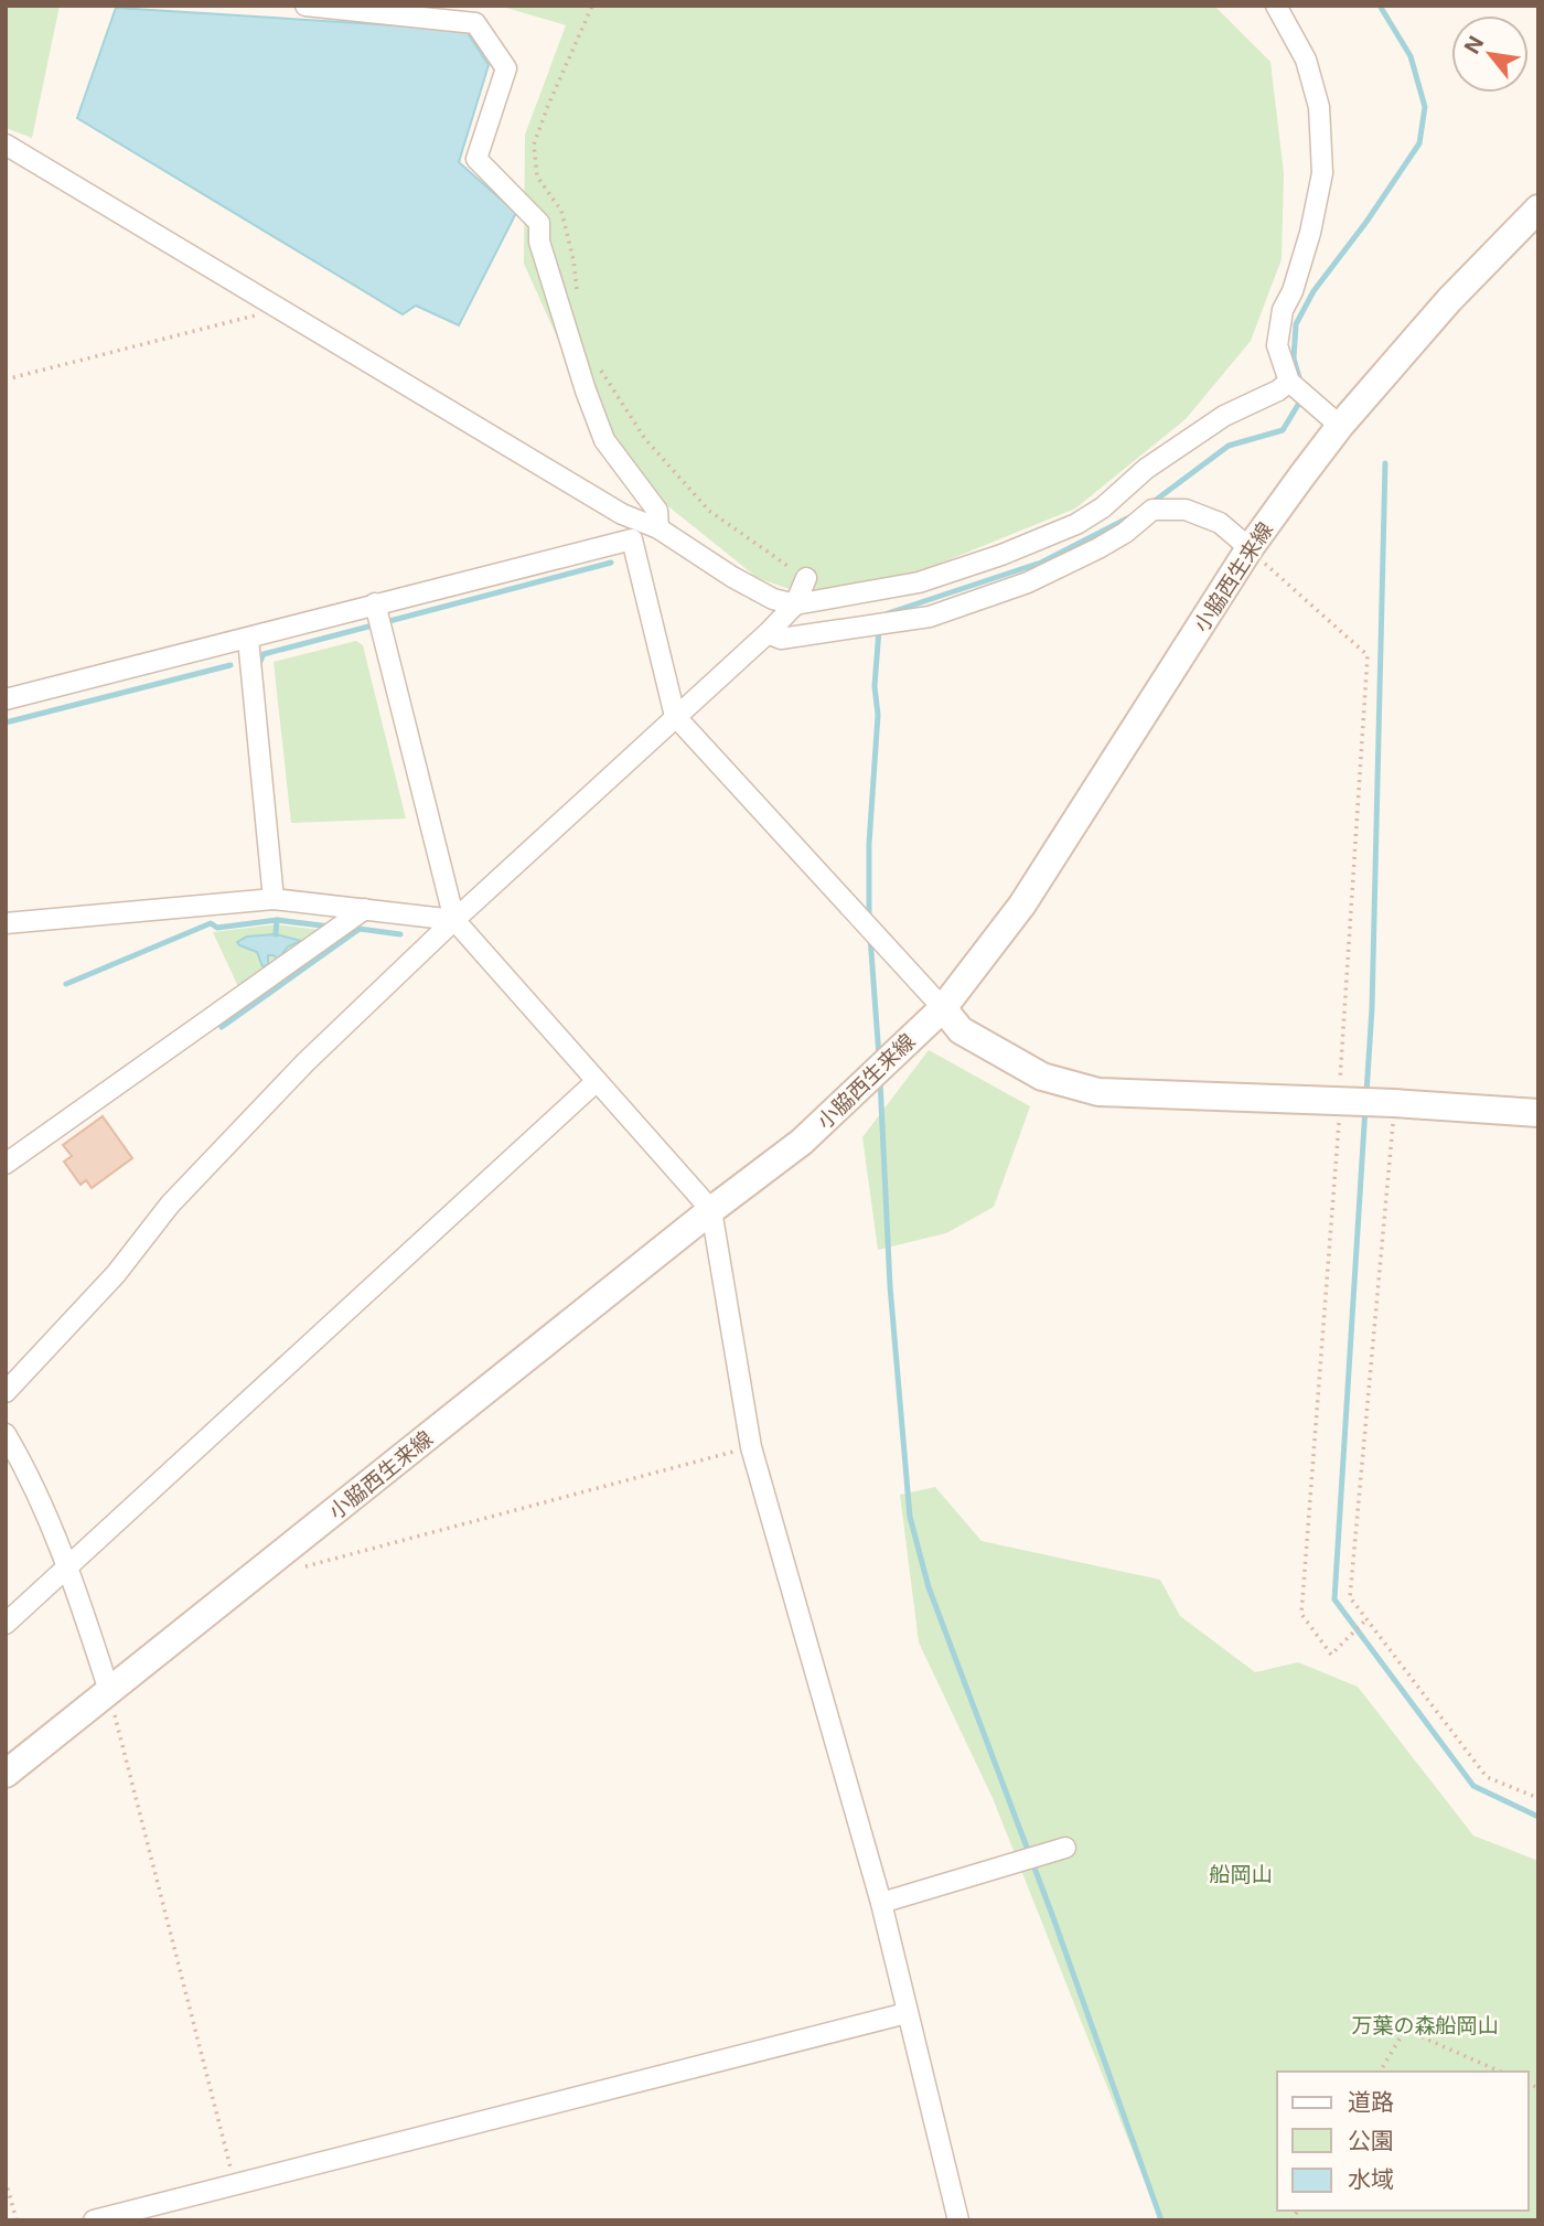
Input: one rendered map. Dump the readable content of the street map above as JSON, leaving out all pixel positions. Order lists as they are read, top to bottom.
{
  "streets": {
    "main road": ["小脇西生来線"]
  },
  "parks": ["船岡山", "万葉の森船岡山"],
  "legend": ["道路", "公園", "水域"],
  "north": "top left"
}
